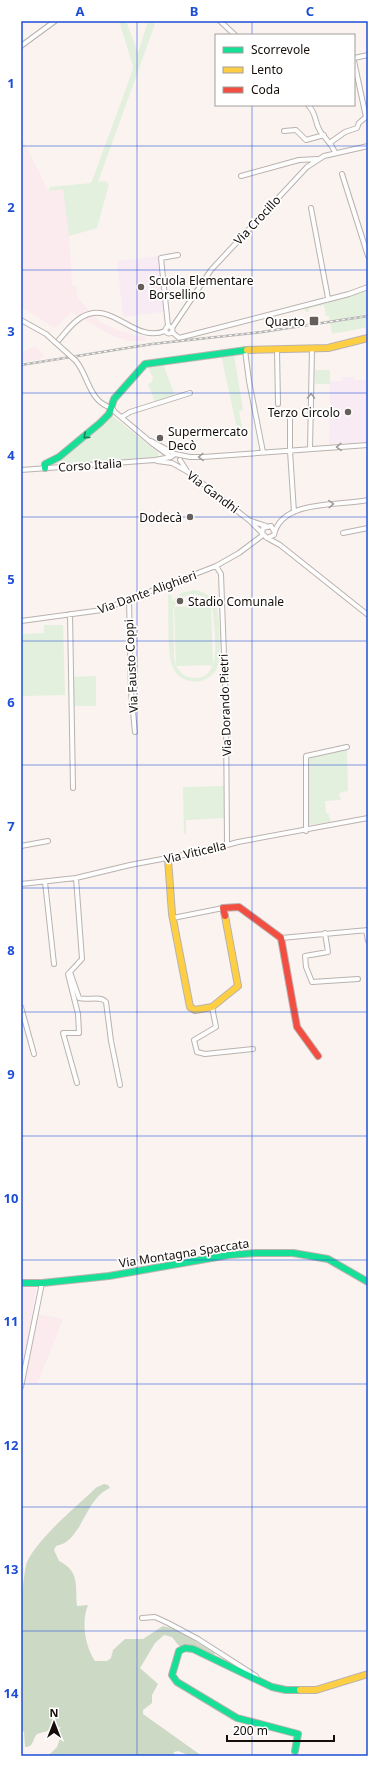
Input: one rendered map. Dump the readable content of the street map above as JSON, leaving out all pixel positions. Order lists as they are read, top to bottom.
{
  "streets": {
    "street": [
      "Via Crocillo",
      "Corso Italia",
      "Via Gandhi",
      "Via Dante Alighieri",
      "Via Fausto Coppi",
      "Via Dorando Pietri",
      "Via Viticella",
      "Via Montagna Spaccata"
    ]
  },
  "crossings": [
    ["Via Gandhi", "Via Dante Alighieri"],
    ["Via Dante Alighieri", "Via Fausto Coppi"],
    ["Via Dante Alighieri", "Via Dorando Pietri"],
    ["Via Dorando Pietri", "Via Viticella"]
  ],
  "places": {
    "other": [
      "Scuola Elementare Borsellino",
      "Terzo Circolo",
      "Supermercato Decò",
      "Dodecà",
      "Stadio Comunale"
    ],
    "transit": ["Quarto"]
  },
  "legend": ["Scorrevole", "Lento", "Coda"],
  "scale_bar": "200 m",
  "north": "top",
  "grid": {
    "columns": ["A", "B", "C"],
    "rows": [
      "1",
      "2",
      "3",
      "4",
      "5",
      "6",
      "7",
      "8",
      "9",
      "10",
      "11",
      "12",
      "13",
      "14"
    ]
  }
}
